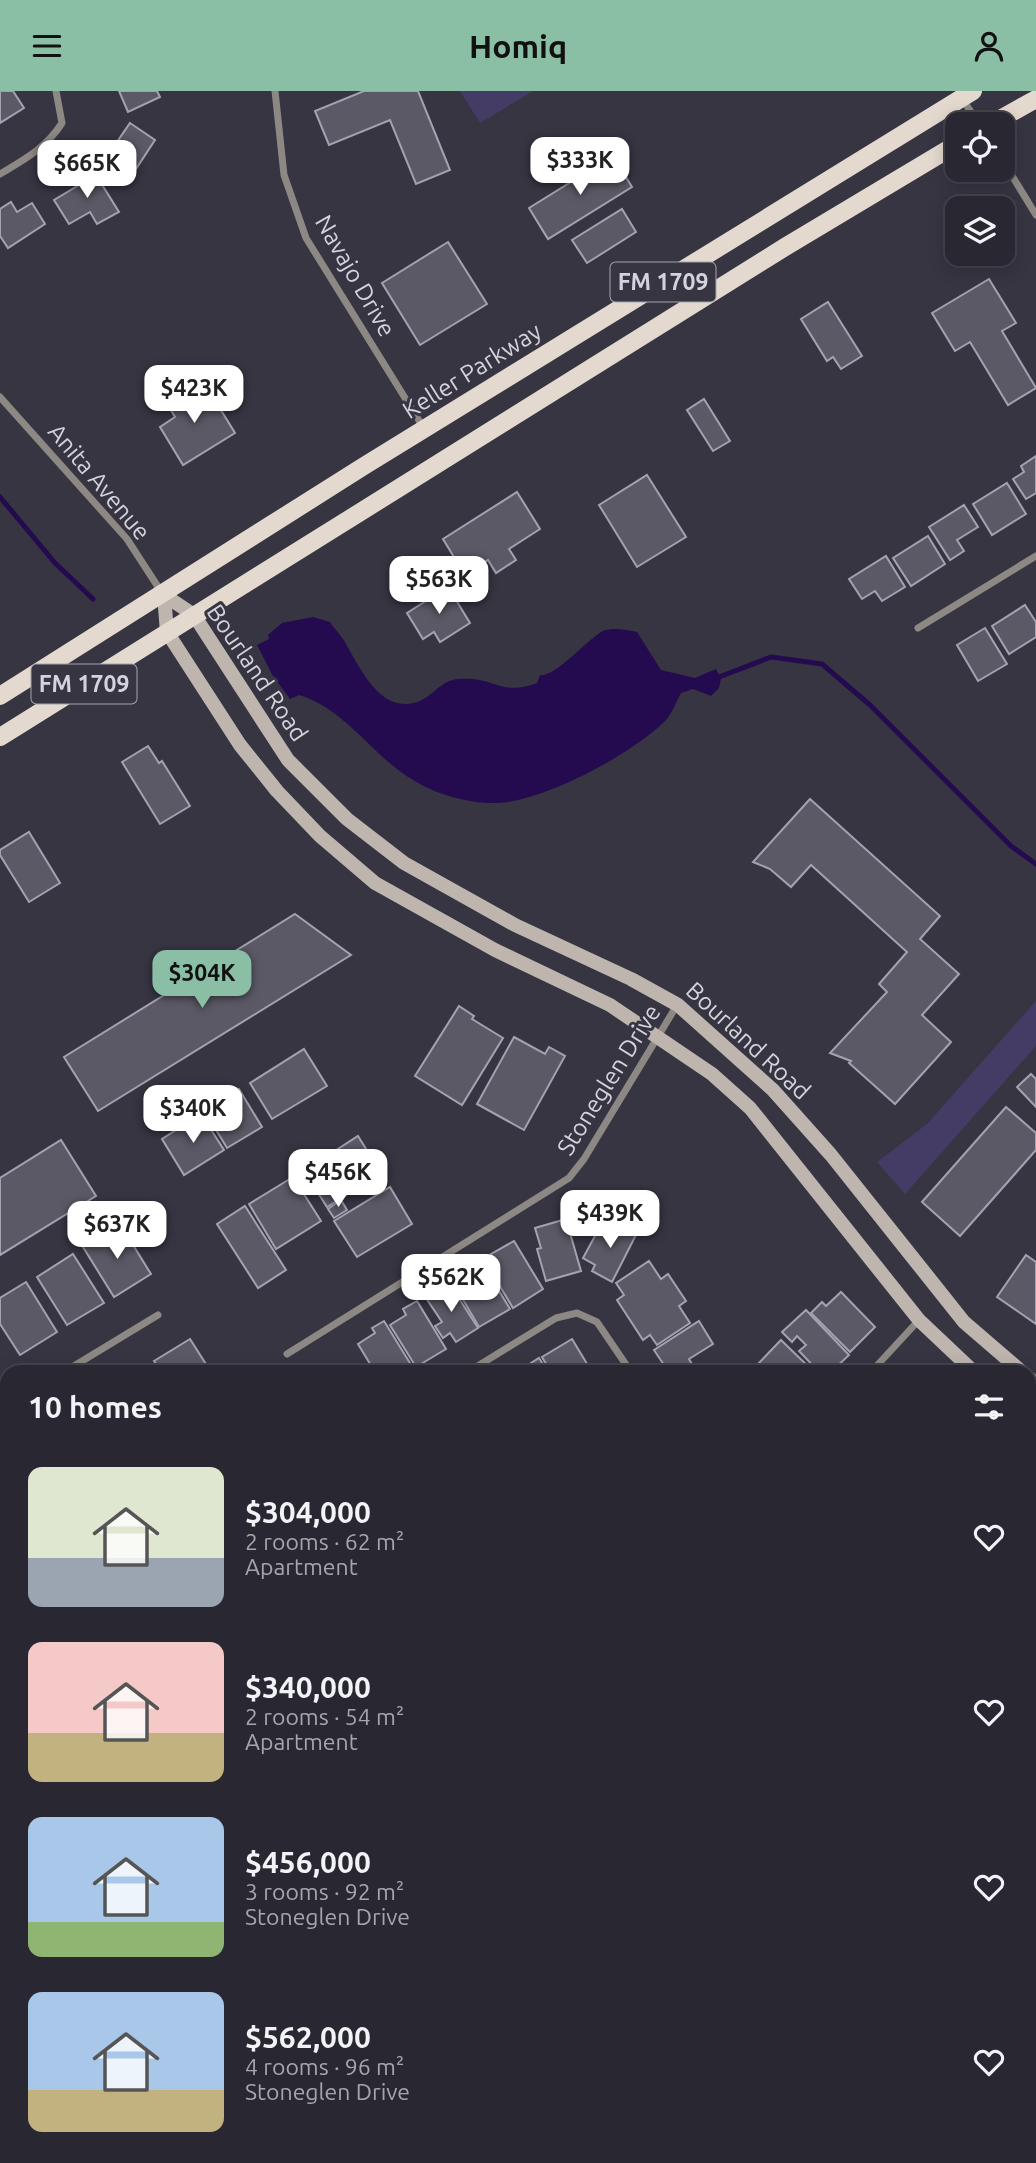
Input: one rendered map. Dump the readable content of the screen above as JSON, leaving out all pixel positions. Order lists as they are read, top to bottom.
{
  "streets": {
    "main road": ["FM 1709", "Keller Parkway", "Bourland Road"],
    "street": ["Navajo Drive", "Anita Avenue", "Stoneglen Drive"]
  },
  "crossings": [
    ["Navajo Drive", "Keller Parkway"],
    ["FM 1709", "Bourland Road"],
    ["Keller Parkway", "Anita Avenue"],
    ["Keller Parkway", "Bourland Road"],
    ["Anita Avenue", "Bourland Road"],
    ["Bourland Road", "Stoneglen Drive"]
  ],
  "page": {
    "header": "Homiq",
    "price": [
      "$333K",
      "$665K",
      "$423K",
      "$563K",
      "$304K",
      "$340K",
      "$456K",
      "$439K",
      "$637K",
      "$562K"
    ],
    "heading": "10 homes",
    "list": [
      {
        "name": "$304,000",
        "note": "2 rooms · 62 m² · Apartment"
      },
      {
        "name": "$340,000",
        "note": "2 rooms · 54 m² · Apartment"
      },
      {
        "name": "$456,000",
        "note": "3 rooms · 92 m² · Stoneglen Drive"
      },
      {
        "name": "$562,000",
        "note": "4 rooms · 96 m² · Stoneglen Drive"
      }
    ]
  }
}
